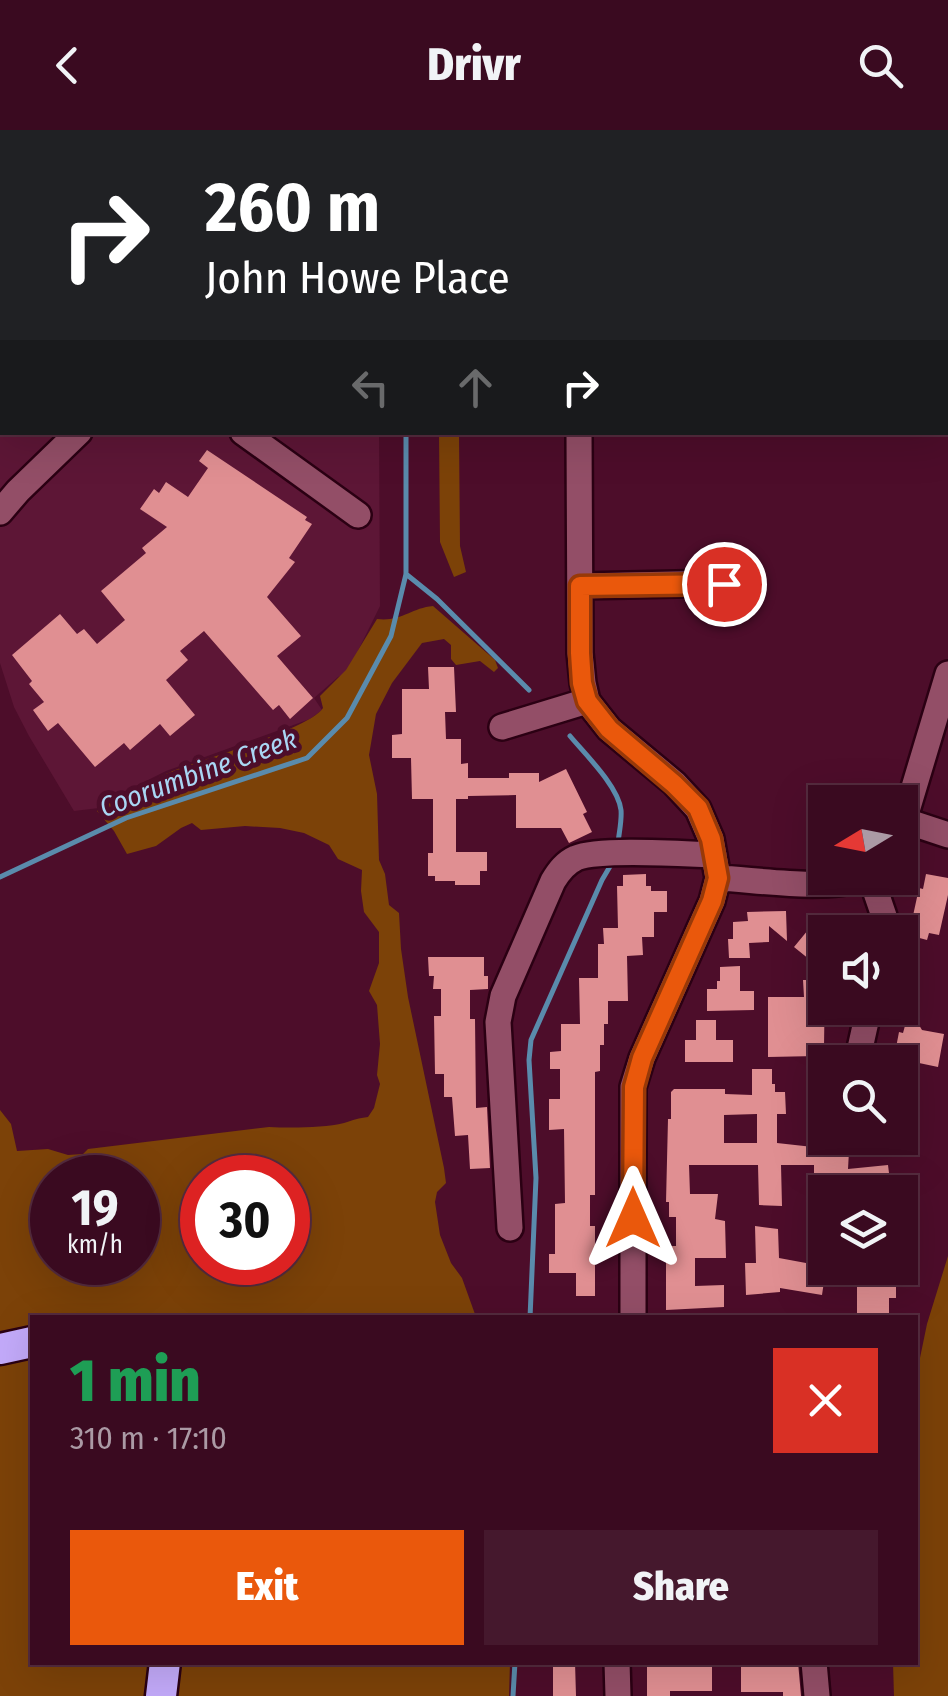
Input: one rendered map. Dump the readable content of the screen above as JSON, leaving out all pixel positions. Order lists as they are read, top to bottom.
{
  "water": ["Coorumbine Creek"],
  "north": "left",
  "page": {
    "header": "Drivr",
    "turn": ["260 m", "John Howe Place"],
    "speed": "19 km/h",
    "limit": "30",
    "heading": ["1 min", "310 m · 17:10"],
    "buttons": ["Exit", "Share"]
  }
}
